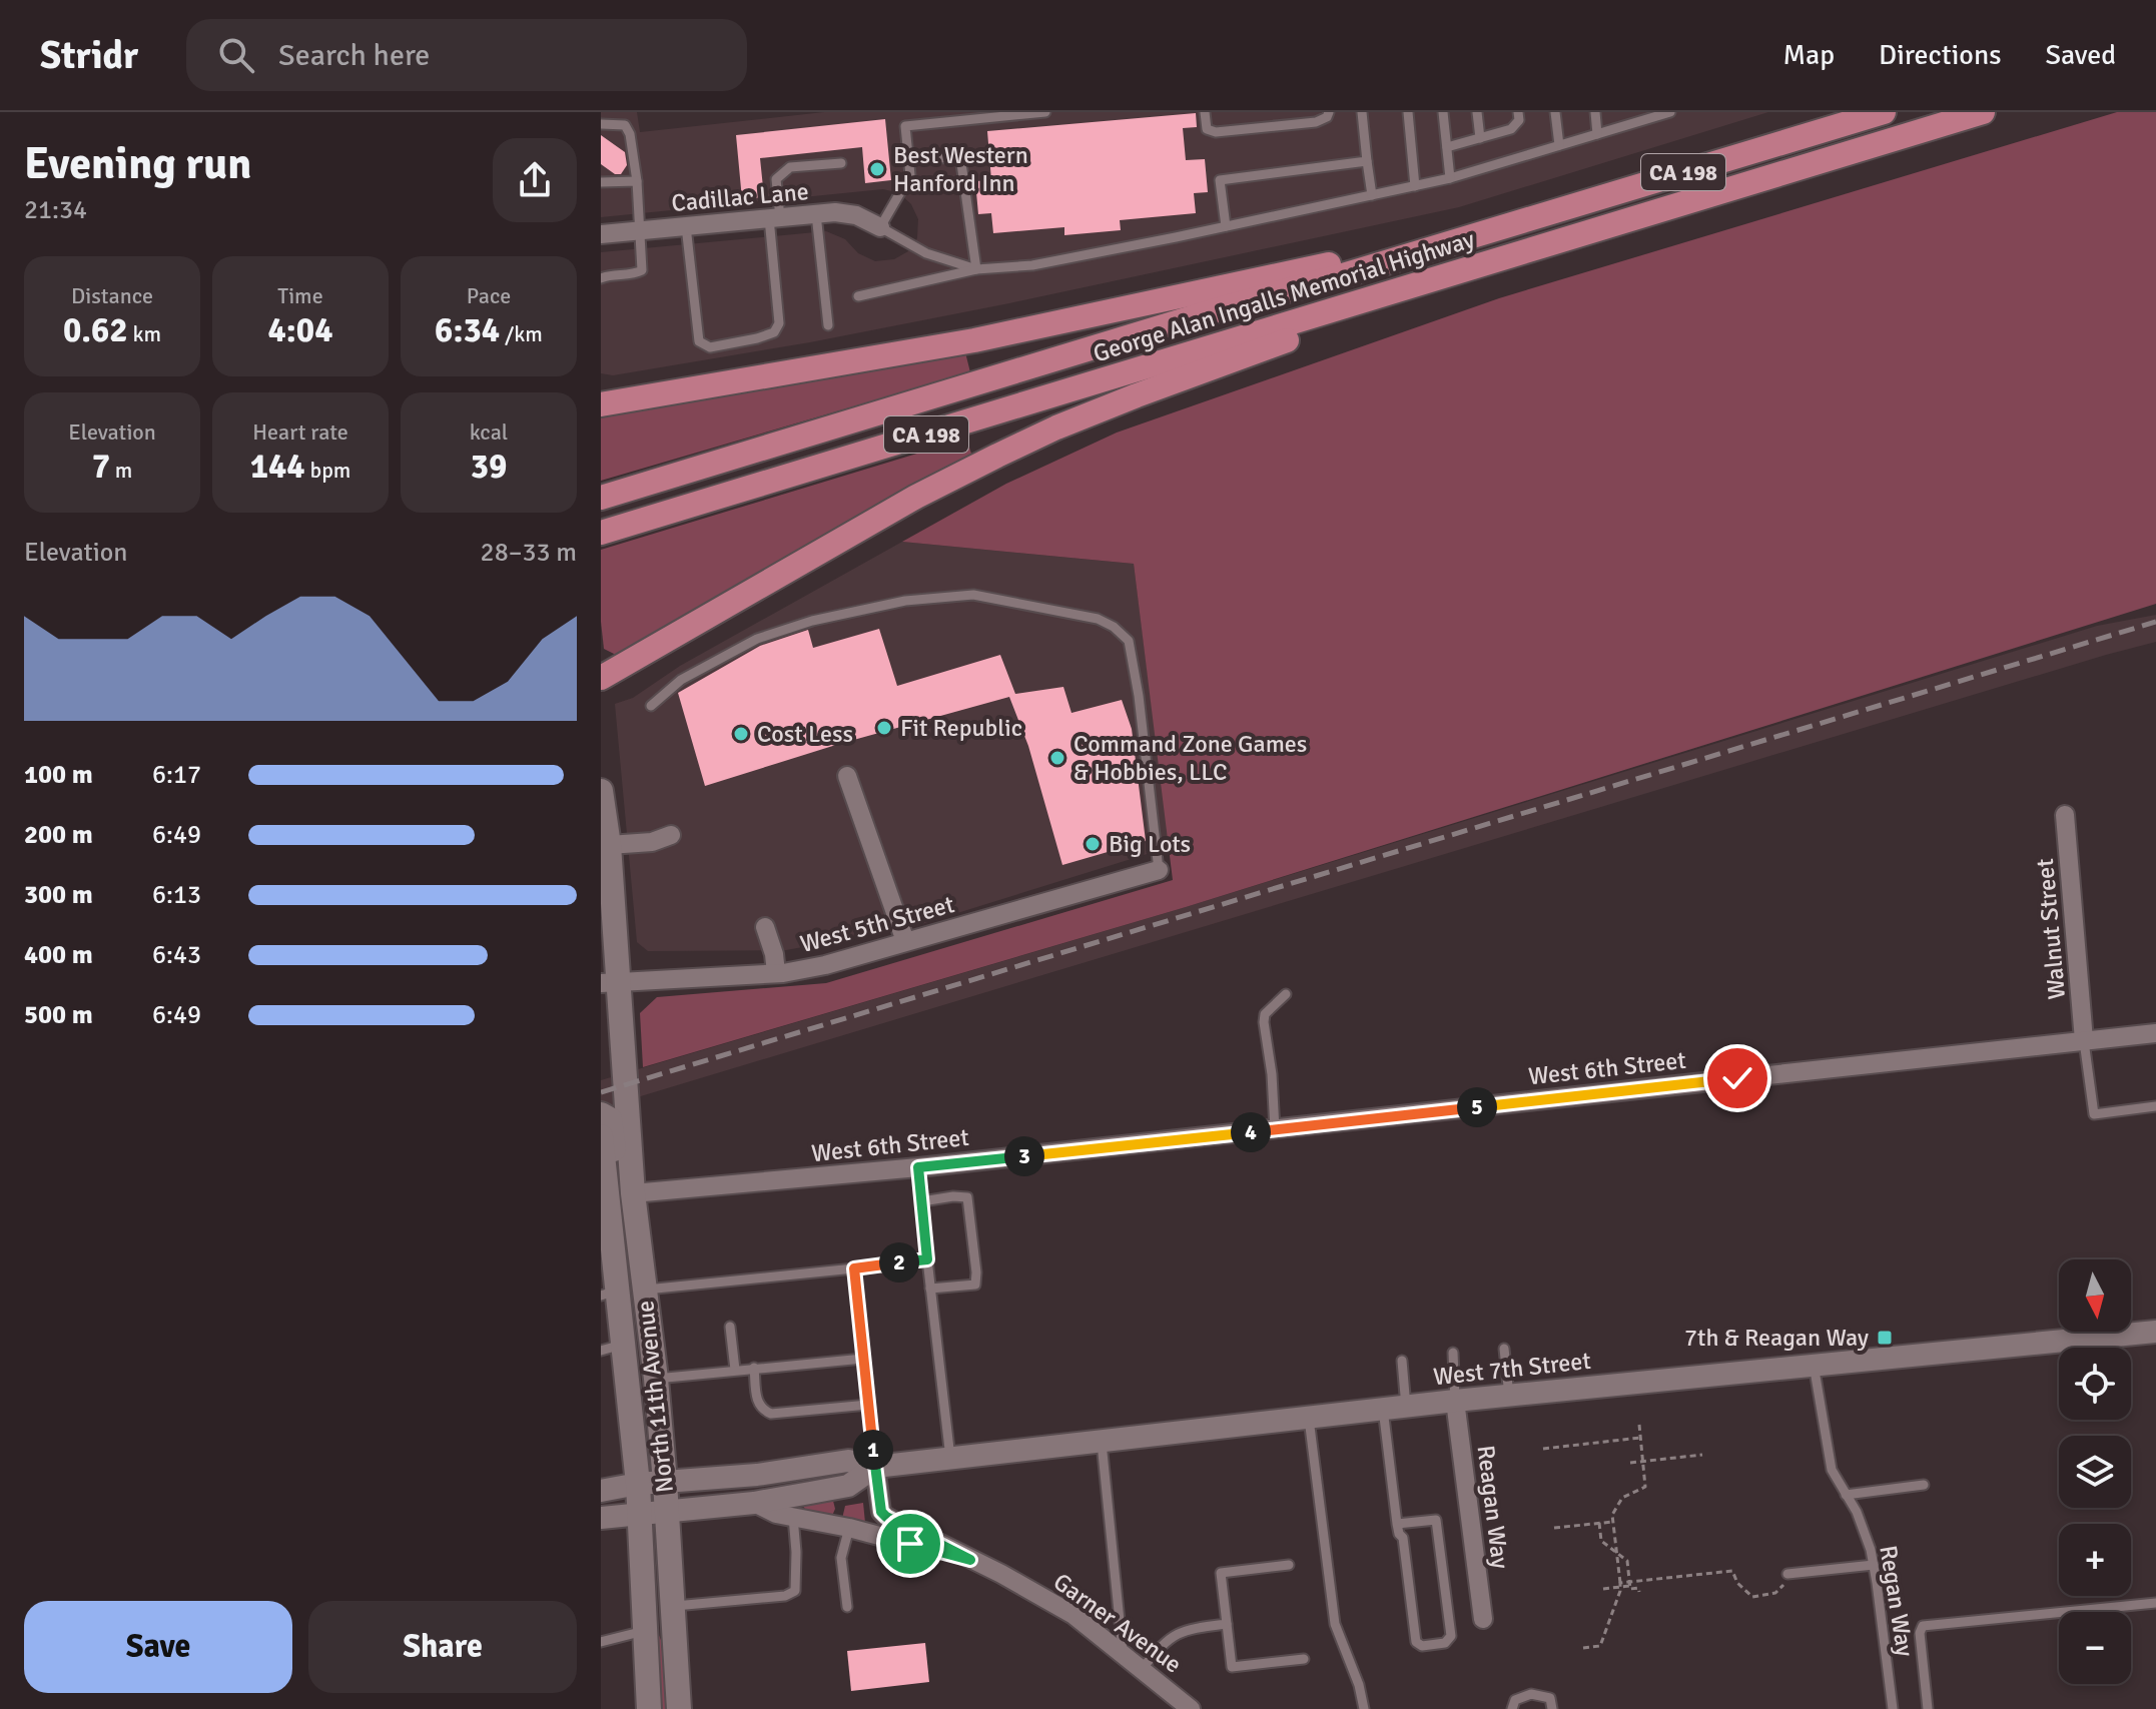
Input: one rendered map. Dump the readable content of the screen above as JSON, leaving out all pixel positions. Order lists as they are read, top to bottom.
{
  "streets": {
    "highway": ["CA 198", "George Alan Ingalls Memorial Highway"],
    "main road": ["North 11th Avenue"],
    "street": [
      "Cadillac Lane",
      "West 5th Street",
      "Walnut Street",
      "West 6th Street",
      "West 7th Street",
      "Reagan Way",
      "Garner Avenue"
    ],
    "lane": ["Regan Way"]
  },
  "crossings": [
    ["West 5th Street", "North 11th Avenue"],
    ["Walnut Street", "West 6th Street"],
    ["West 6th Street", "North 11th Avenue"],
    ["West 7th Street", "North 11th Avenue"],
    ["West 7th Street", "Reagan Way"],
    ["West 7th Street", "Regan Way"],
    ["West 7th Street", "Garner Avenue"]
  ],
  "places": {
    "other": [
      "Best Western Hanford Inn",
      "Fit Republic",
      "Cost Less",
      "Command Zone Games & Hobbies, LLC",
      "Big Lots"
    ],
    "transit": ["7th & Reagan Way"]
  },
  "north": "bottom",
  "page": {
    "header": "Stridr",
    "search": "Search here",
    "nav": ["Map", "Directions", "Saved"],
    "heading": ["Evening run", "21:34"],
    "stats": [
      ["Distance", "0.62 km"],
      ["Time", "4:04"],
      ["Pace", "6:34 /km"],
      ["Elevation", "7 m"],
      ["Heart rate", "144 bpm"],
      ["kcal", "39"]
    ],
    "chart": ["Elevation", "28–33 m"],
    "list": [
      {
        "name": "100 m",
        "note": "6:17"
      },
      {
        "name": "200 m",
        "note": "6:49"
      },
      {
        "name": "300 m",
        "note": "6:13"
      },
      {
        "name": "400 m",
        "note": "6:43"
      },
      {
        "name": "500 m",
        "note": "6:49"
      }
    ],
    "pins": [
      "5",
      "4",
      "3",
      "2",
      "1"
    ],
    "map_buttons": ["+", "−"],
    "buttons": ["Save", "Share"]
  }
}
